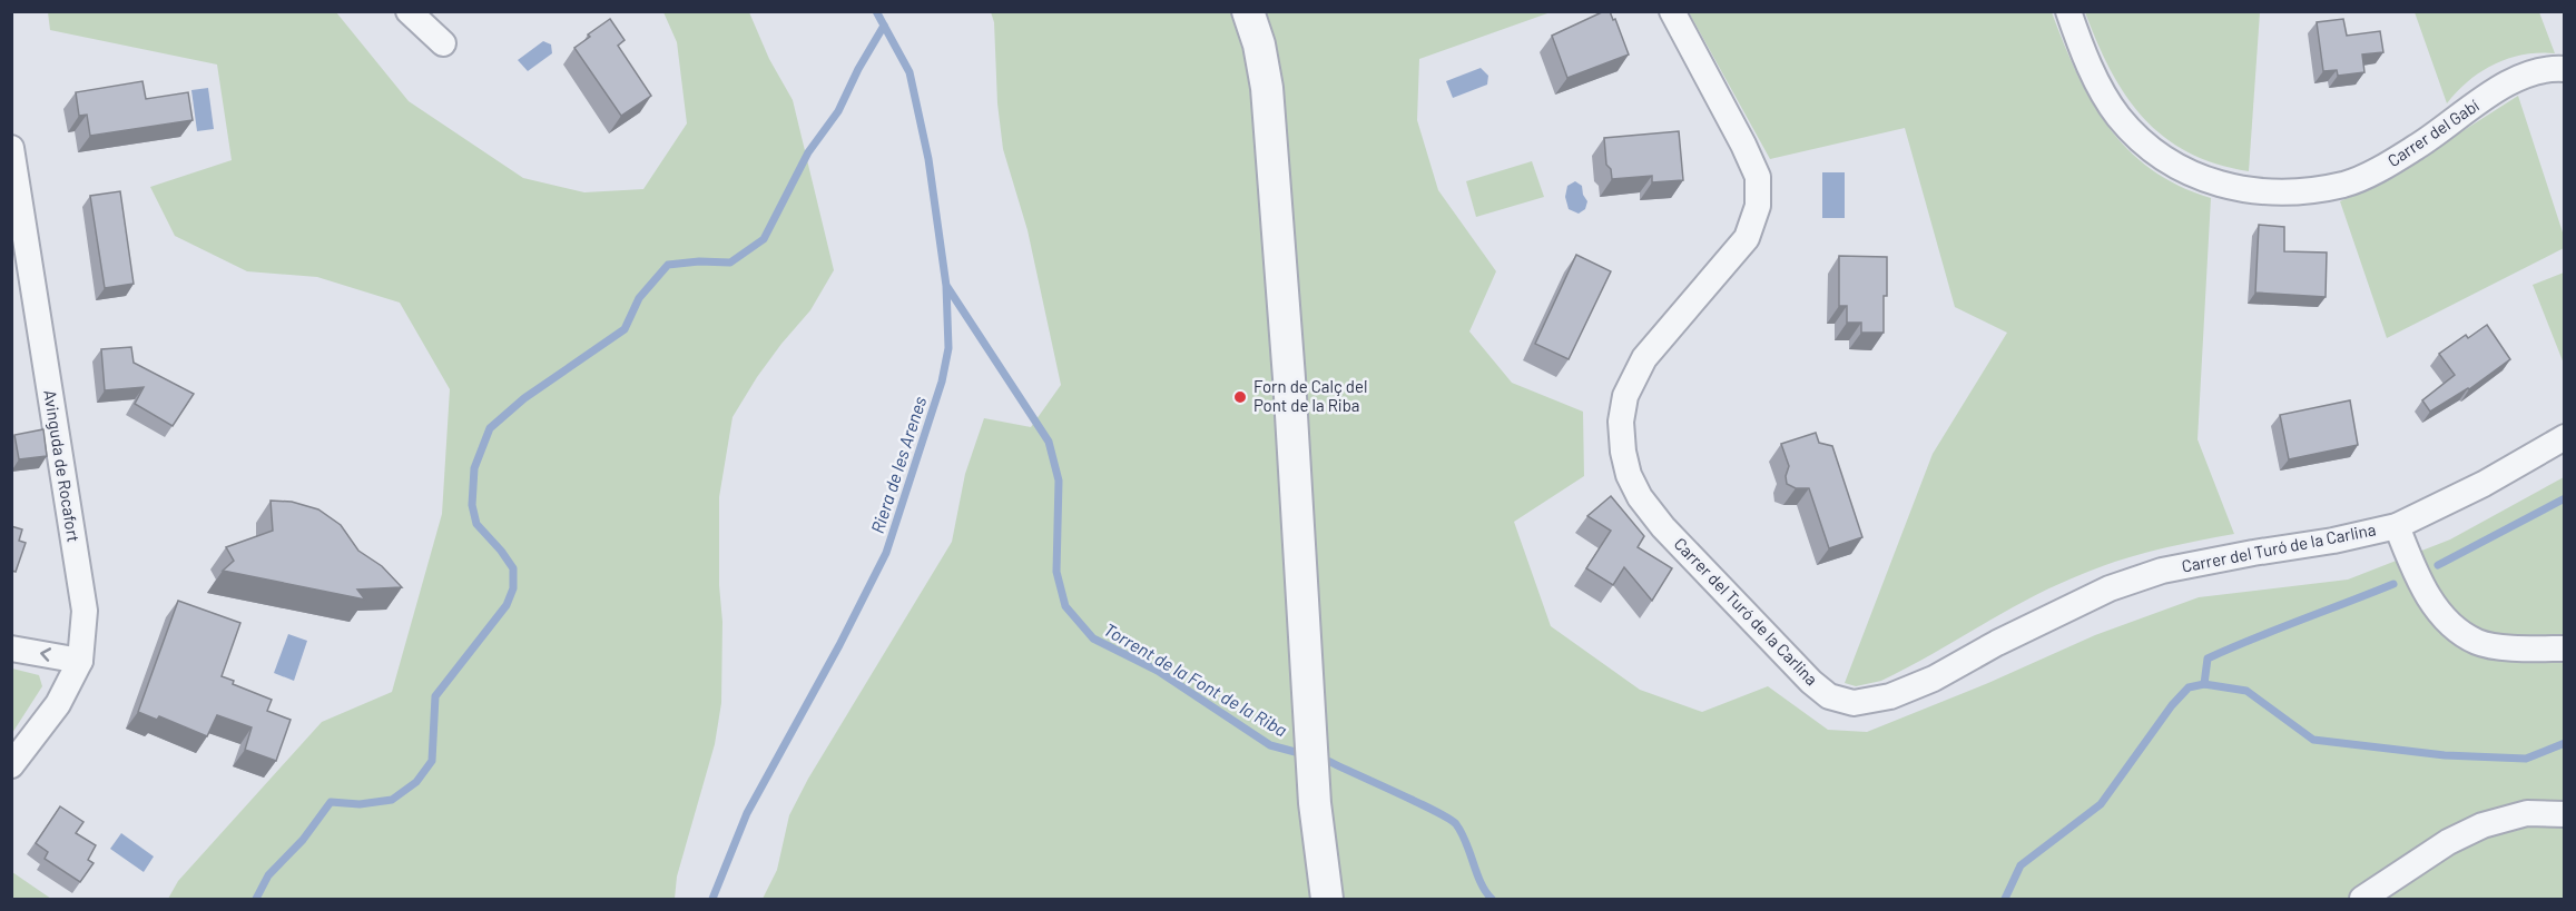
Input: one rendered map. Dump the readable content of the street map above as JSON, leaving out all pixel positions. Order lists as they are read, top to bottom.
{
  "streets": {
    "street": ["Carrer del Gabí", "Avinguda de Rocafort", "Carrer del Turó de la Carlina"]
  },
  "water": ["Riera de les Arenes", "Torrent de la Font de la Riba"],
  "places": ["Forn de Calç del Pont de la Riba"]
}
